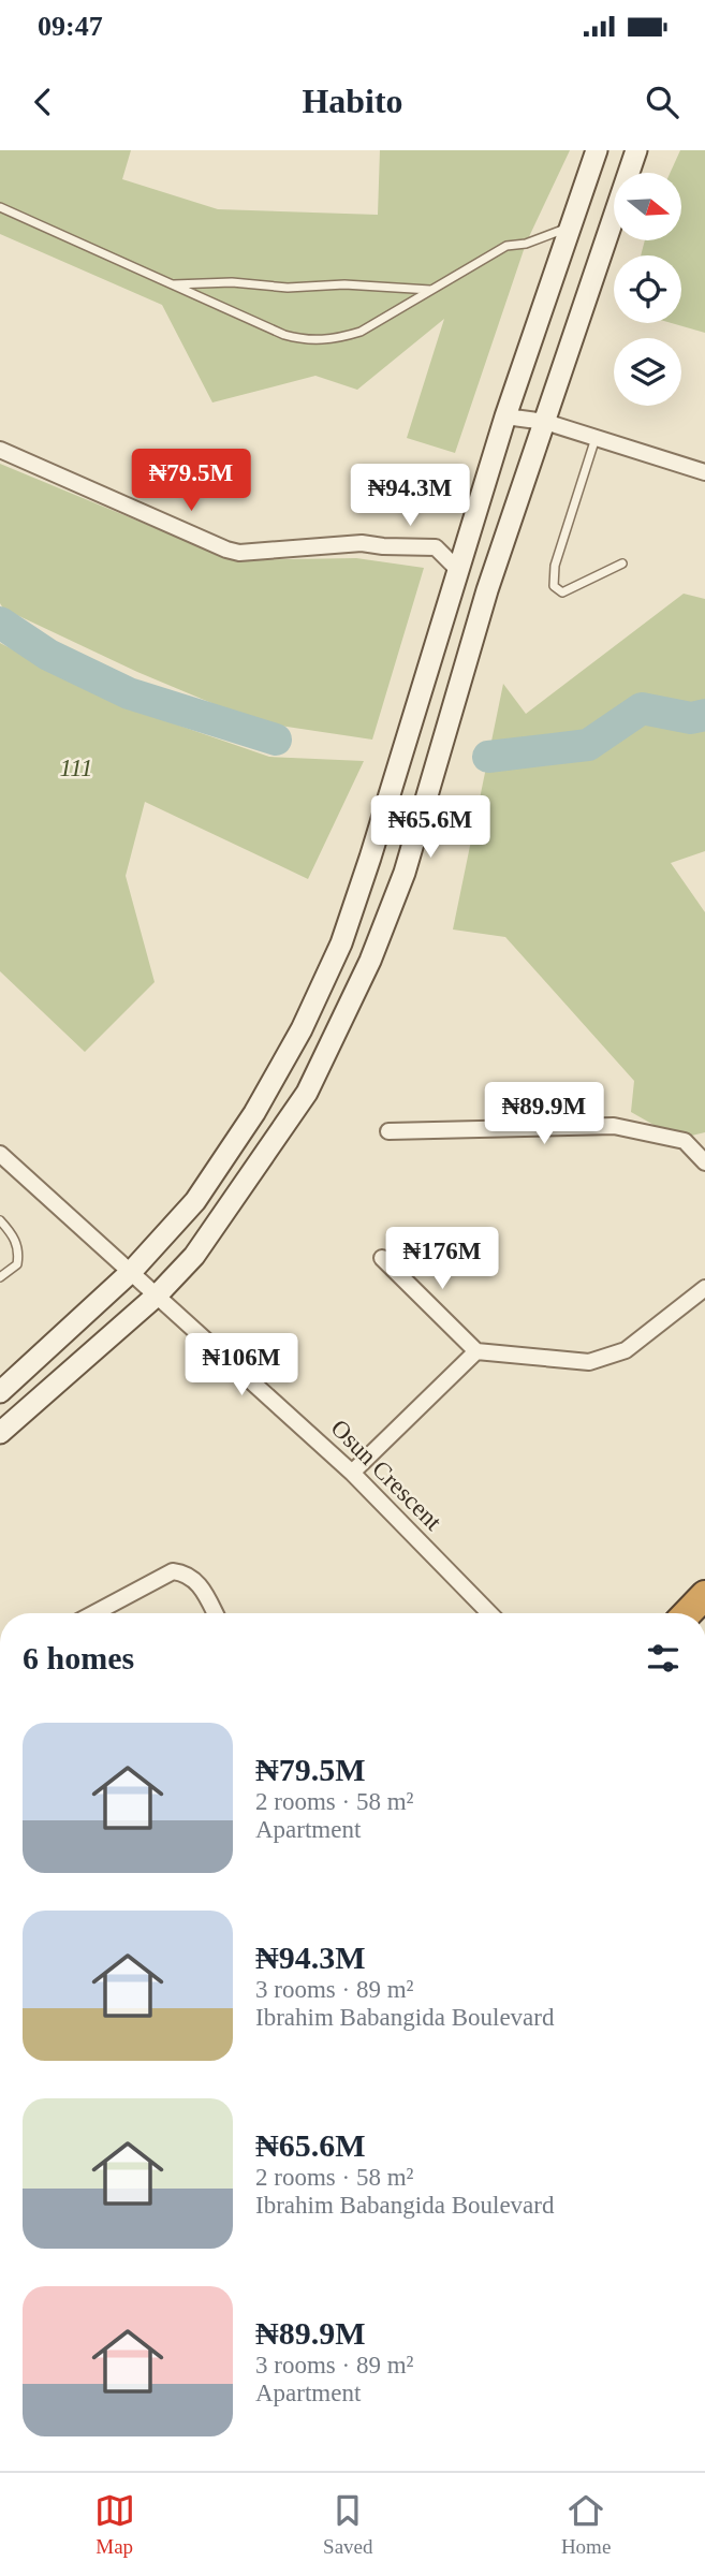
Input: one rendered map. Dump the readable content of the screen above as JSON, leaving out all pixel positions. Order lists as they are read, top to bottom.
{
  "streets": {
    "street": ["Osun Crescent"]
  },
  "parks": ["111"],
  "north": "right",
  "page": {
    "status": "09:47",
    "header": "Habito",
    "price": [
      "₦79.5M",
      "₦94.3M",
      "₦65.6M",
      "₦89.9M",
      "₦176M",
      "₦106M"
    ],
    "heading": "6 homes",
    "list": [
      {
        "name": "₦79.5M",
        "note": "2 rooms · 58 m² · Apartment"
      },
      {
        "name": "₦94.3M",
        "note": "3 rooms · 89 m² · Ibrahim Babangida Boulevard"
      },
      {
        "name": "₦65.6M",
        "note": "2 rooms · 58 m² · Ibrahim Babangida Boulevard"
      },
      {
        "name": "₦89.9M",
        "note": "3 rooms · 89 m² · Apartment"
      }
    ],
    "tabs": ["Map", "Saved", "Home"]
  }
}
